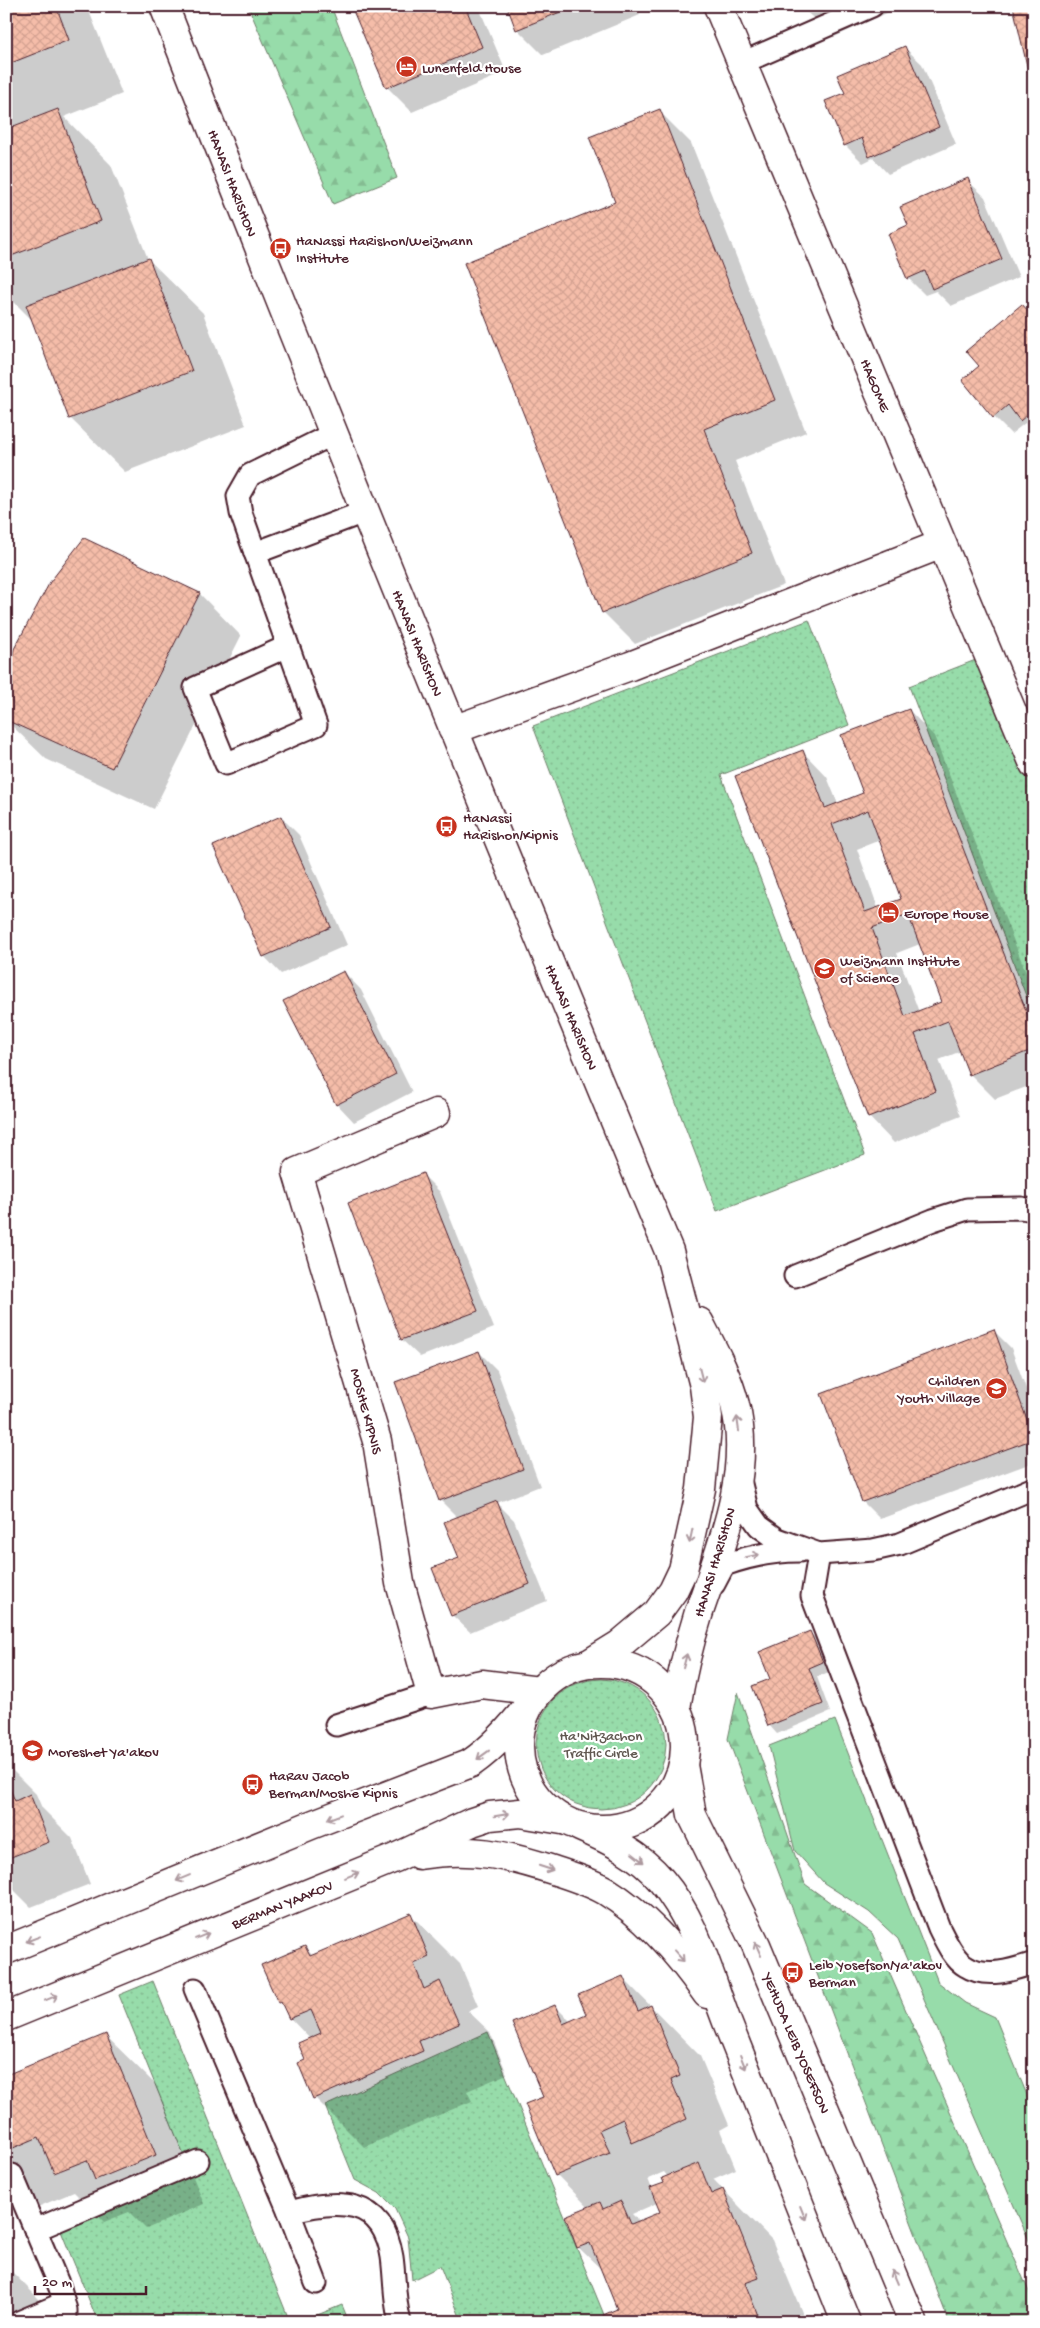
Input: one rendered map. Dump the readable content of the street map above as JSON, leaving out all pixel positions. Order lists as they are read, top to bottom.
{
  "streets": {
    "street": [
      "HANASI HARISHON",
      "HAGOME",
      "MOSHE KIPNIS",
      "BERMAN YAAKOV",
      "YEHUDA LEIB YOSEFSON"
    ]
  },
  "crossings": [
    ["HANASI HARISHON", "BERMAN YAAKOV"],
    ["HANASI HARISHON", "YEHUDA LEIB YOSEFSON"],
    ["BERMAN YAAKOV", "YEHUDA LEIB YOSEFSON"]
  ],
  "parks": ["Ha'Nitzachon Traffic Circle"],
  "places": {
    "hotel": ["Lunenfeld House", "Europe House"],
    "bus stop": [
      "HaNassi HaRishon/Weizmann Institute",
      "HaNassi HaRishon/Kipnis",
      "HaRav Jacob Berman/Moshe Kipnis",
      "Leib Yosefson/Ya'akov Berman"
    ],
    "school or university": ["Weizmann Institute of Science", "Children Youth Village", "Moreshet Ya'akov"]
  },
  "scale_bar": "20 m"
}
